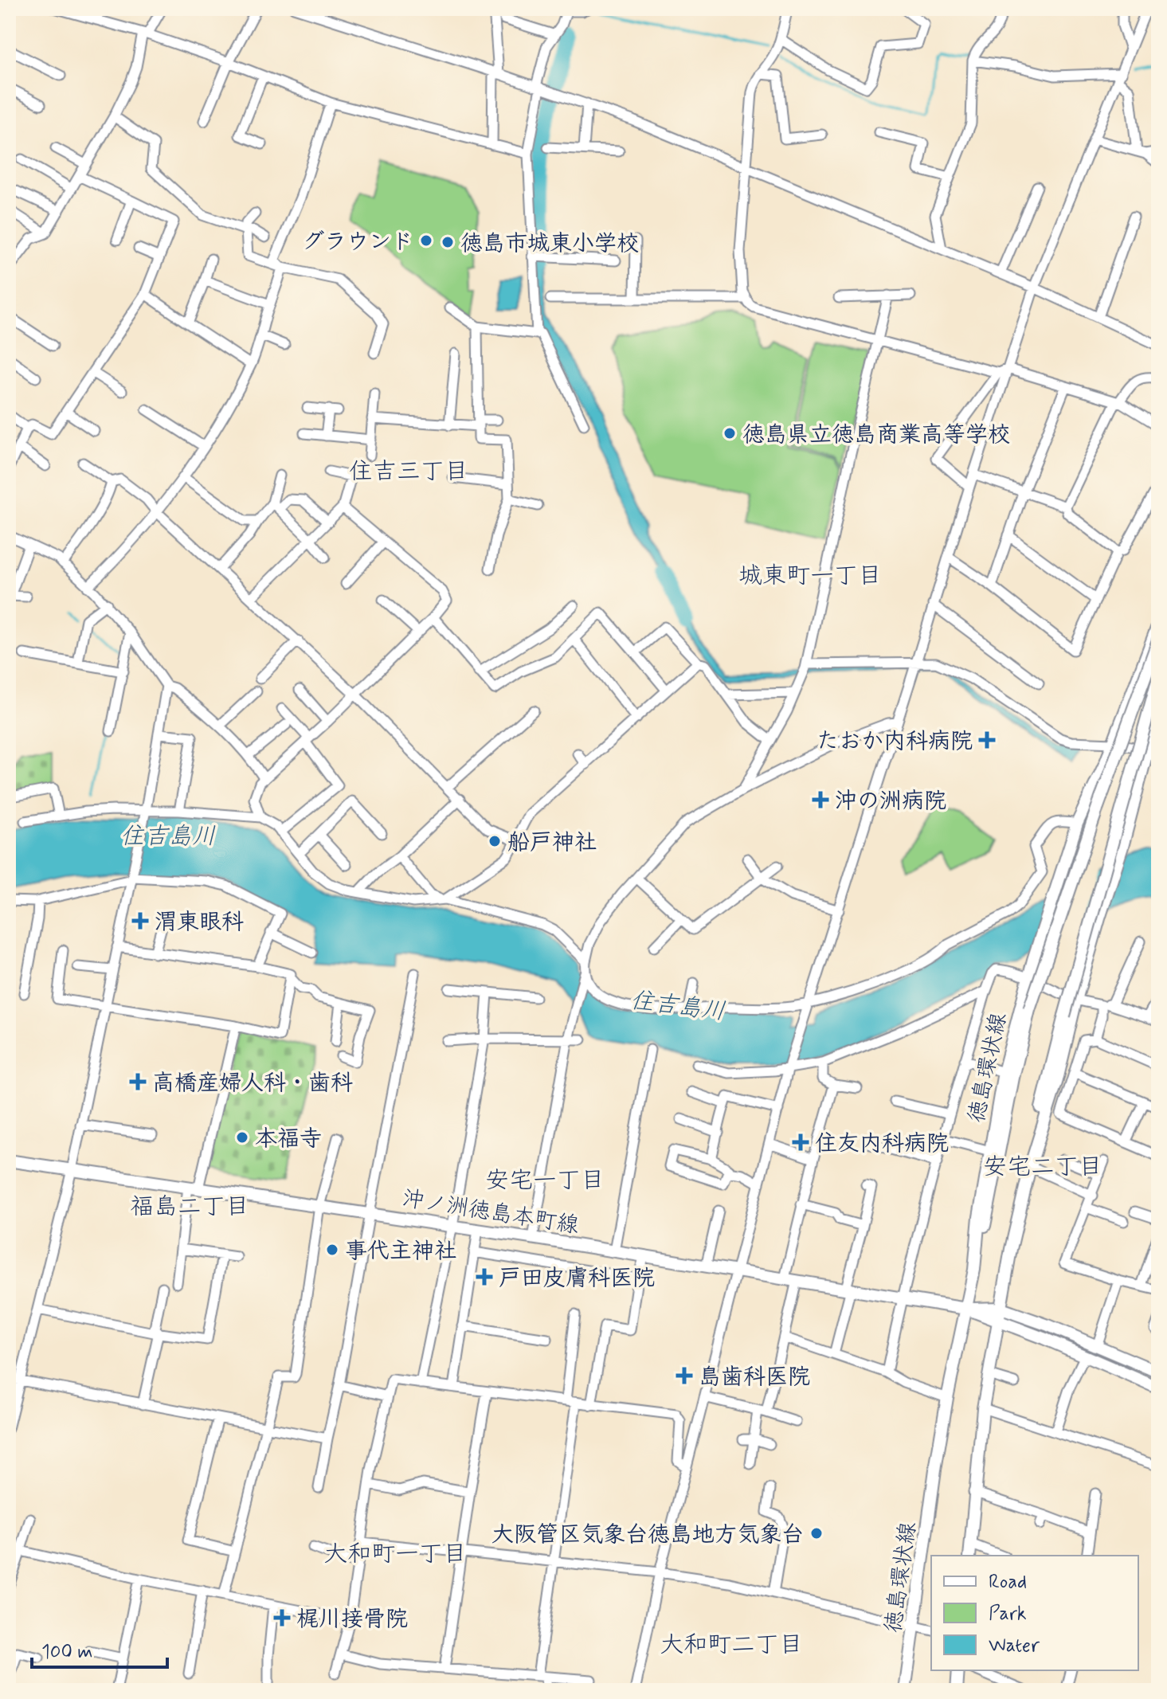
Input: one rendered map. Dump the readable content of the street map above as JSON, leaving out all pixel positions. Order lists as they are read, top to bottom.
{
  "streets": {
    "main road": ["徳島環状線", "沖ノ洲徳島本町線"]
  },
  "crossings": [
    ["徳島環状線", "沖ノ洲徳島本町線"]
  ],
  "districts": [
    "住吉三丁目",
    "城東町一丁目",
    "安宅二丁目",
    "安宅一丁目",
    "福島二丁目",
    "大和町一丁目",
    "大和町二丁目"
  ],
  "water": ["住吉島川"],
  "places": {
    "other": [
      "グラウンド",
      "徳島市城東小学校",
      "徳島県立徳島商業高等学校",
      "船戸神社",
      "本福寺",
      "事代主神社",
      "大阪管区気象台徳島地方気象台"
    ],
    "health": [
      "たおか内科病院",
      "沖の洲病院",
      "渭東眼科",
      "高橋産婦人科・歯科",
      "住友内科病院",
      "戸田皮膚科医院",
      "島歯科医院",
      "梶川接骨院"
    ]
  },
  "legend": ["Road", "Park", "Water"],
  "scale_bar": "100 m"
}
